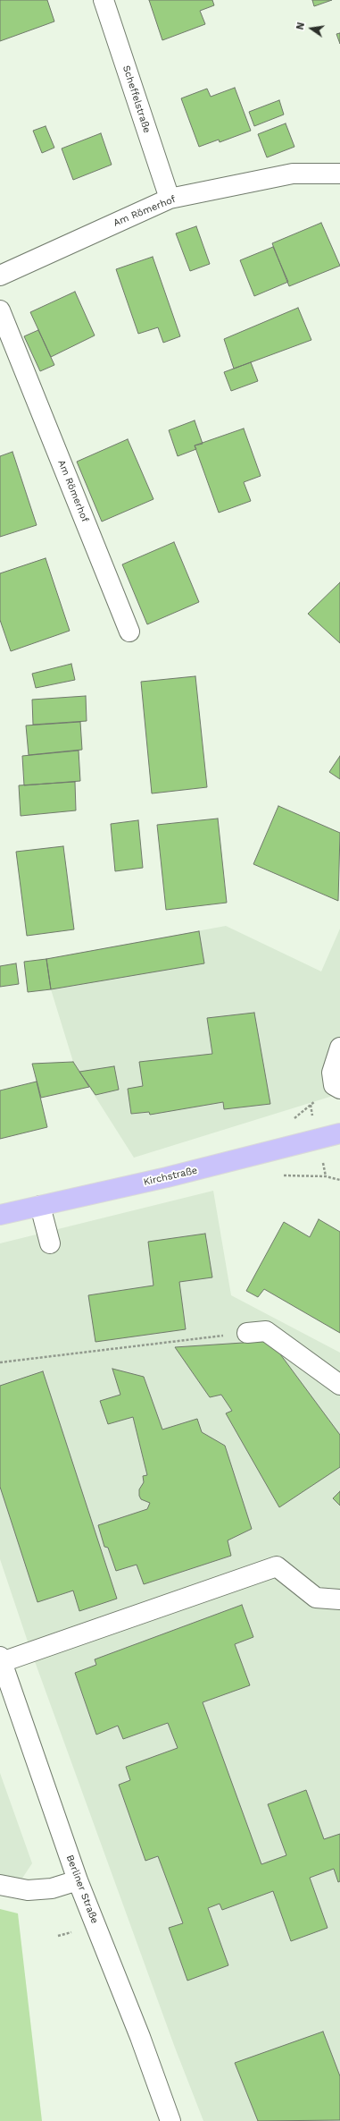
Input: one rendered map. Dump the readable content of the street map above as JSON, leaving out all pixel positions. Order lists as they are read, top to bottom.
{
  "streets": {
    "main road": ["Kirchstraße"],
    "street": ["Scheffelstraße", "Am Römerhof", "Berliner Straße"]
  },
  "crossings": [
    ["Scheffelstraße", "Am Römerhof"]
  ],
  "north": "left"
}
